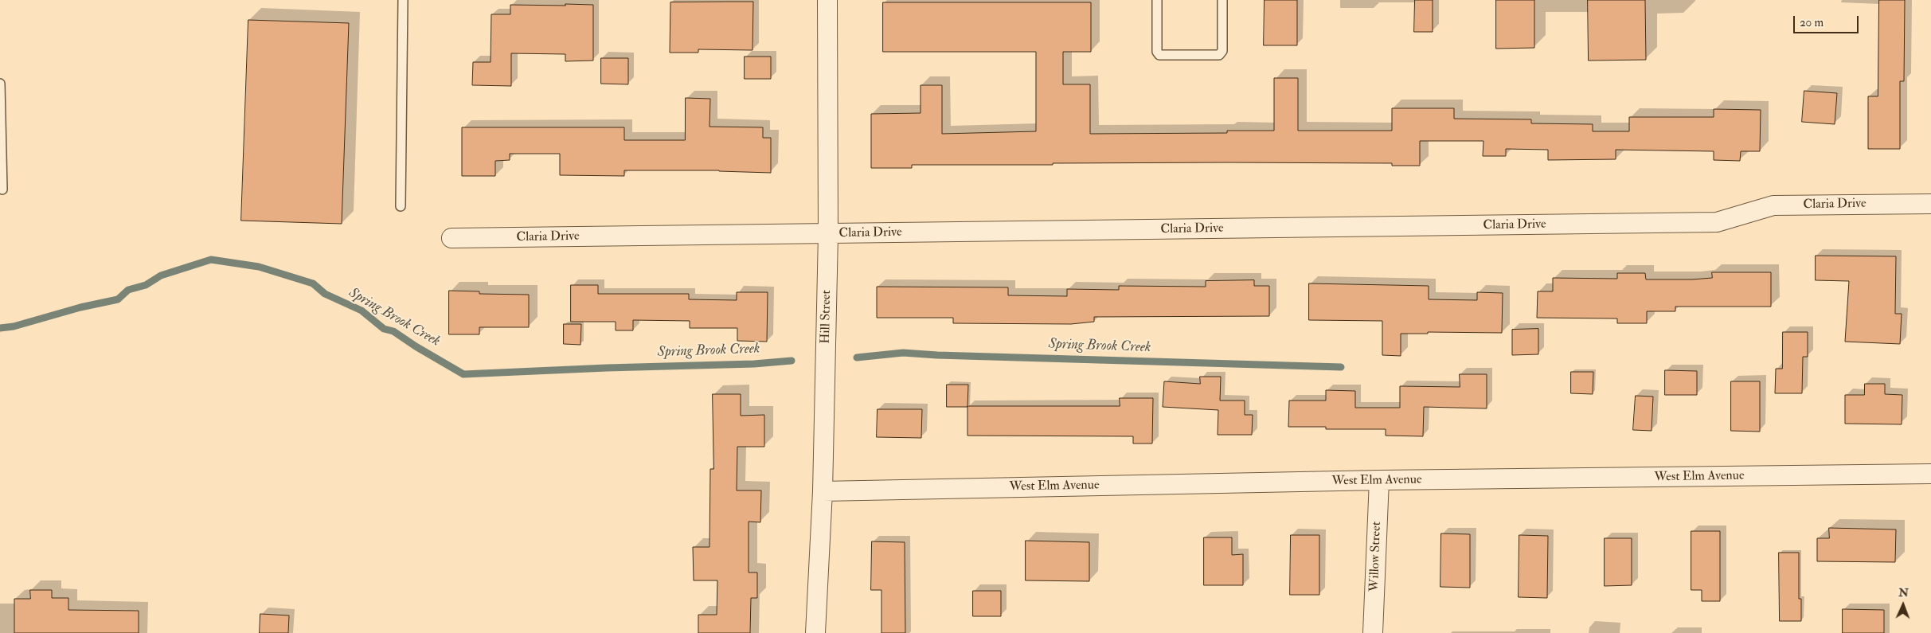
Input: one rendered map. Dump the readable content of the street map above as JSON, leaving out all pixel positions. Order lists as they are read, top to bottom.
{
  "streets": {
    "street": [
      "Claria Drive",
      "Hill Street",
      "West Elm Avenue",
      "Willow Street"
    ]
  },
  "crossings": [
    ["Claria Drive", "Hill Street"],
    ["Hill Street", "West Elm Avenue"],
    ["West Elm Avenue", "Willow Street"]
  ],
  "water": ["Spring Brook Creek"],
  "scale_bar": "20 m",
  "north": "top"
}
